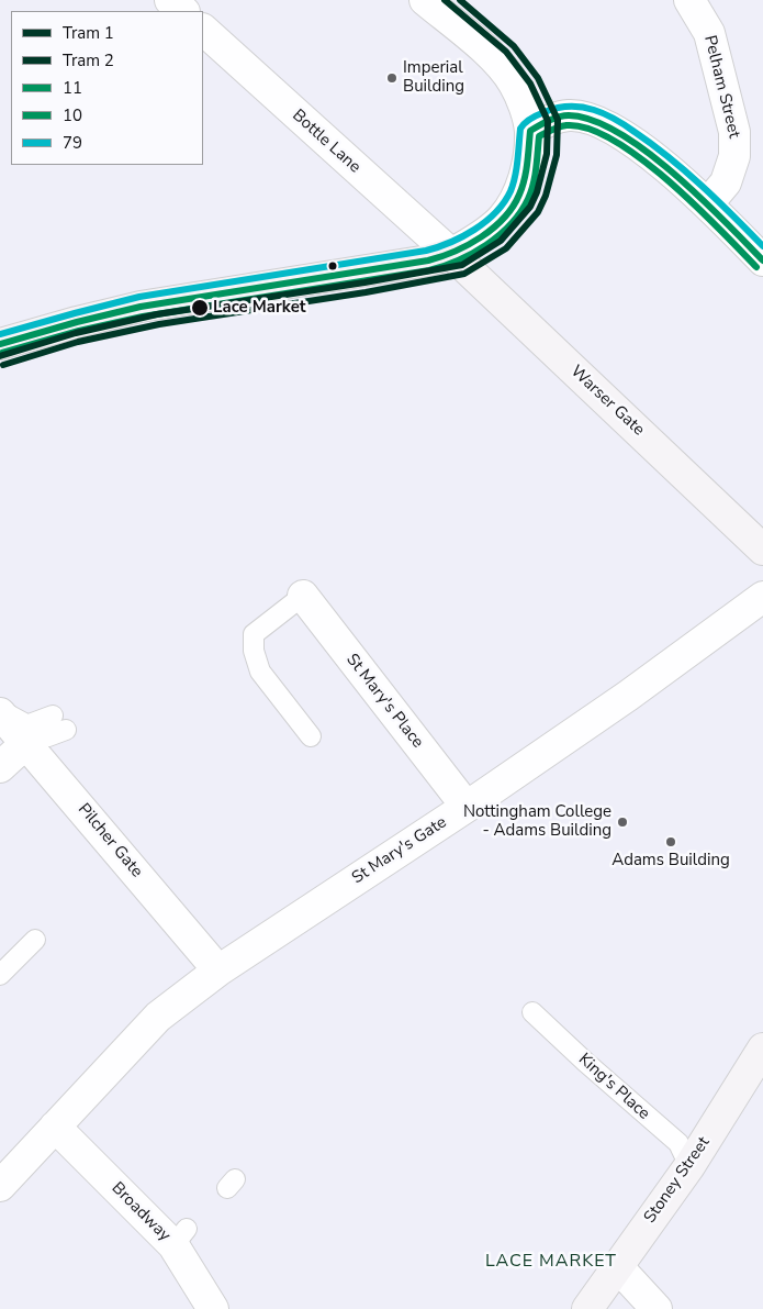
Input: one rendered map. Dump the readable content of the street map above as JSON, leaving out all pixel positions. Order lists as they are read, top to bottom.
{
  "streets": {
    "street": [
      "Pelham Street",
      "Bottle Lane",
      "Warser Gate",
      "St Mary's Place",
      "Pilcher Gate",
      "St Mary's Gate",
      "Stoney Street",
      "Broadway"
    ],
    "lane": ["King's Place"]
  },
  "crossings": [
    ["Bottle Lane", "Warser Gate"],
    ["St Mary's Place", "St Mary's Gate"],
    ["Pilcher Gate", "St Mary's Gate"],
    ["St Mary's Gate", "Broadway"],
    ["King's Place", "Stoney Street"]
  ],
  "districts": ["LACE MARKET"],
  "places": [
    "Imperial Building",
    "Lace Market",
    "Nottingham College - Adams Building",
    "Adams Building"
  ],
  "lines": [
    "tram line 1",
    "tram line 2",
    "transit line 79",
    "transit line 11",
    "transit line 10"
  ],
  "legend": [
    "Tram 1",
    "Tram 2",
    "11",
    "10",
    "79"
  ]
}
